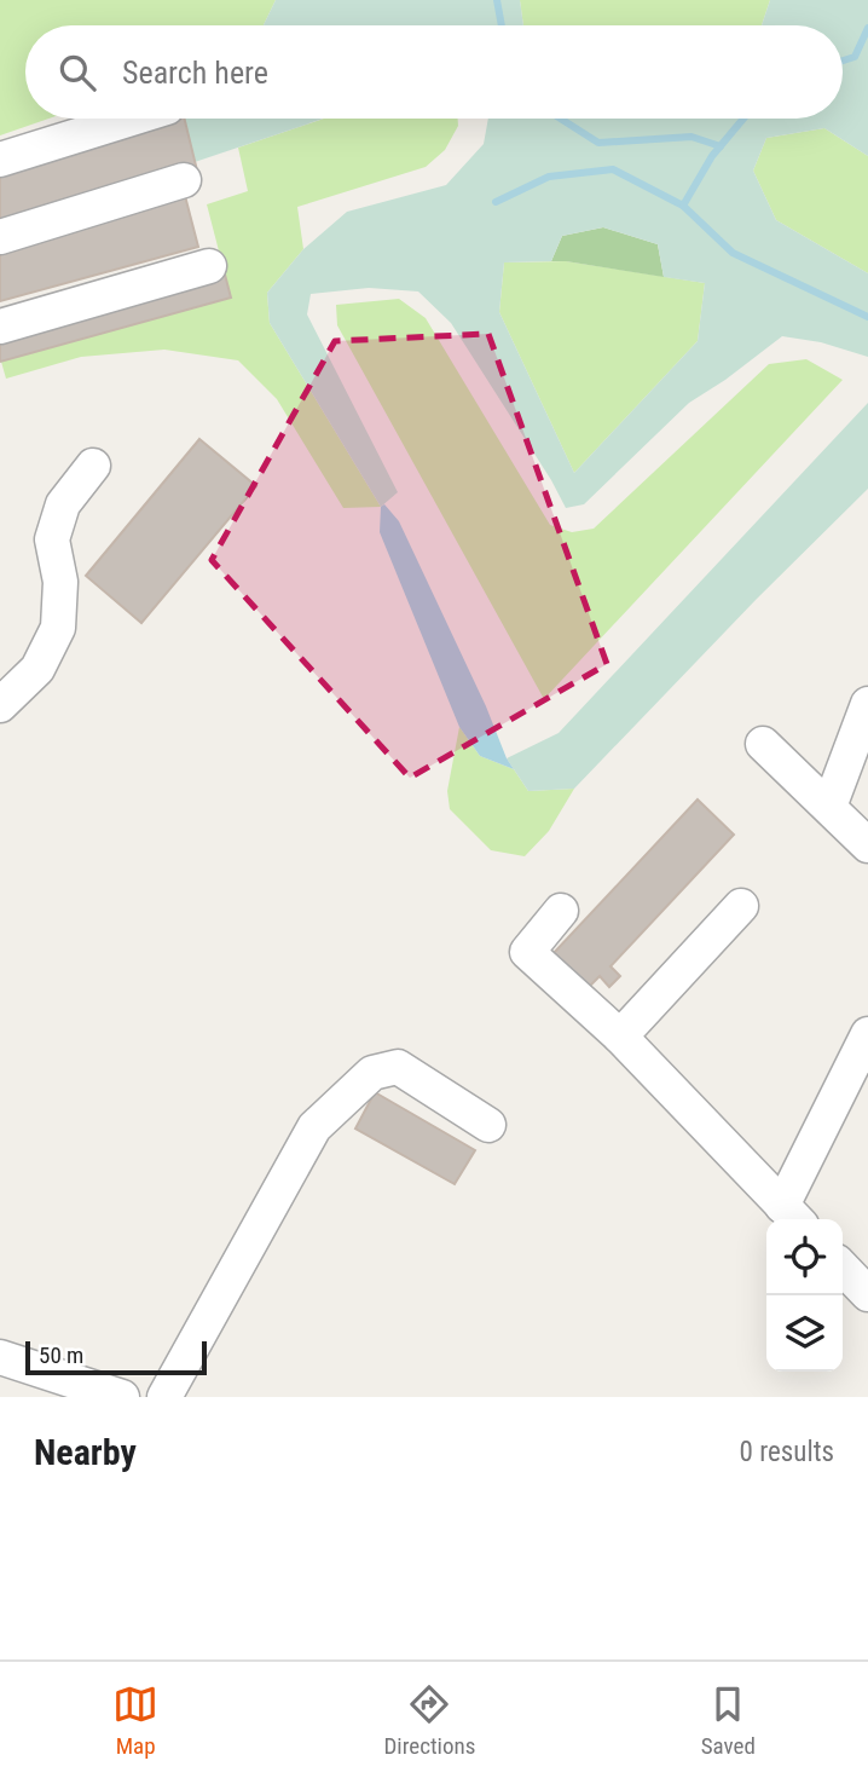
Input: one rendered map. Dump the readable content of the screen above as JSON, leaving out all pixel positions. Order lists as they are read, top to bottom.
{
  "scale_bar": "50 m",
  "page": {
    "search": "Search here",
    "scale": "50 m",
    "heading": ["Nearby", "0 results"],
    "nav": ["Map", "Directions", "Saved"]
  }
}
